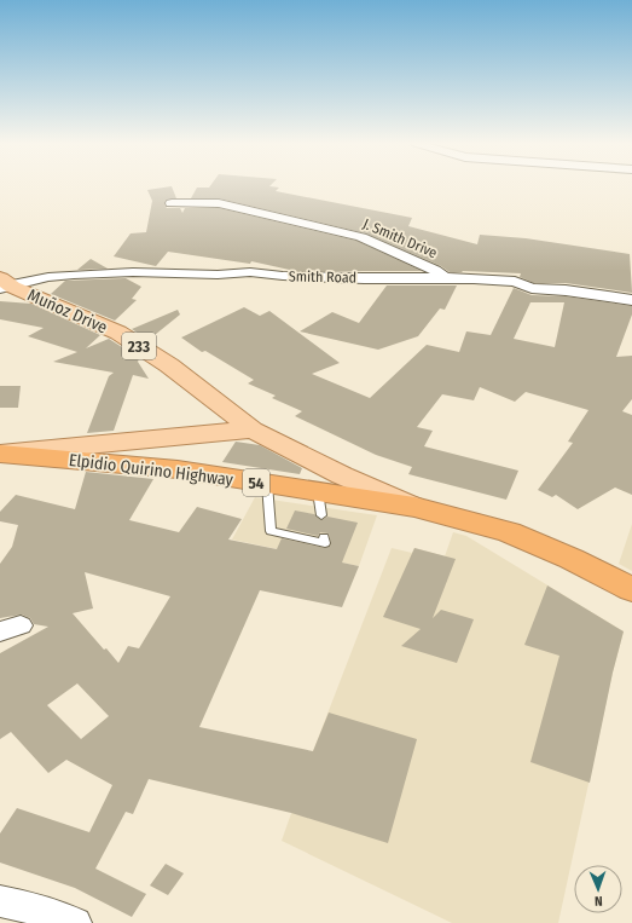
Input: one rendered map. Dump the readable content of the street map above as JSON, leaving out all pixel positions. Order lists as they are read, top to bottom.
{
  "streets": {
    "highway": ["Elpidio Quirino Highway", "54"],
    "main road": ["Muñoz Drive", "233"],
    "street": ["J. Smith Drive", "Smith Road"]
  },
  "crossings": [
    ["J. Smith Drive", "Smith Road"],
    ["Smith Road", "Muñoz Drive"],
    ["Muñoz Drive", "Elpidio Quirino Highway"]
  ],
  "north": "bottom"
}
